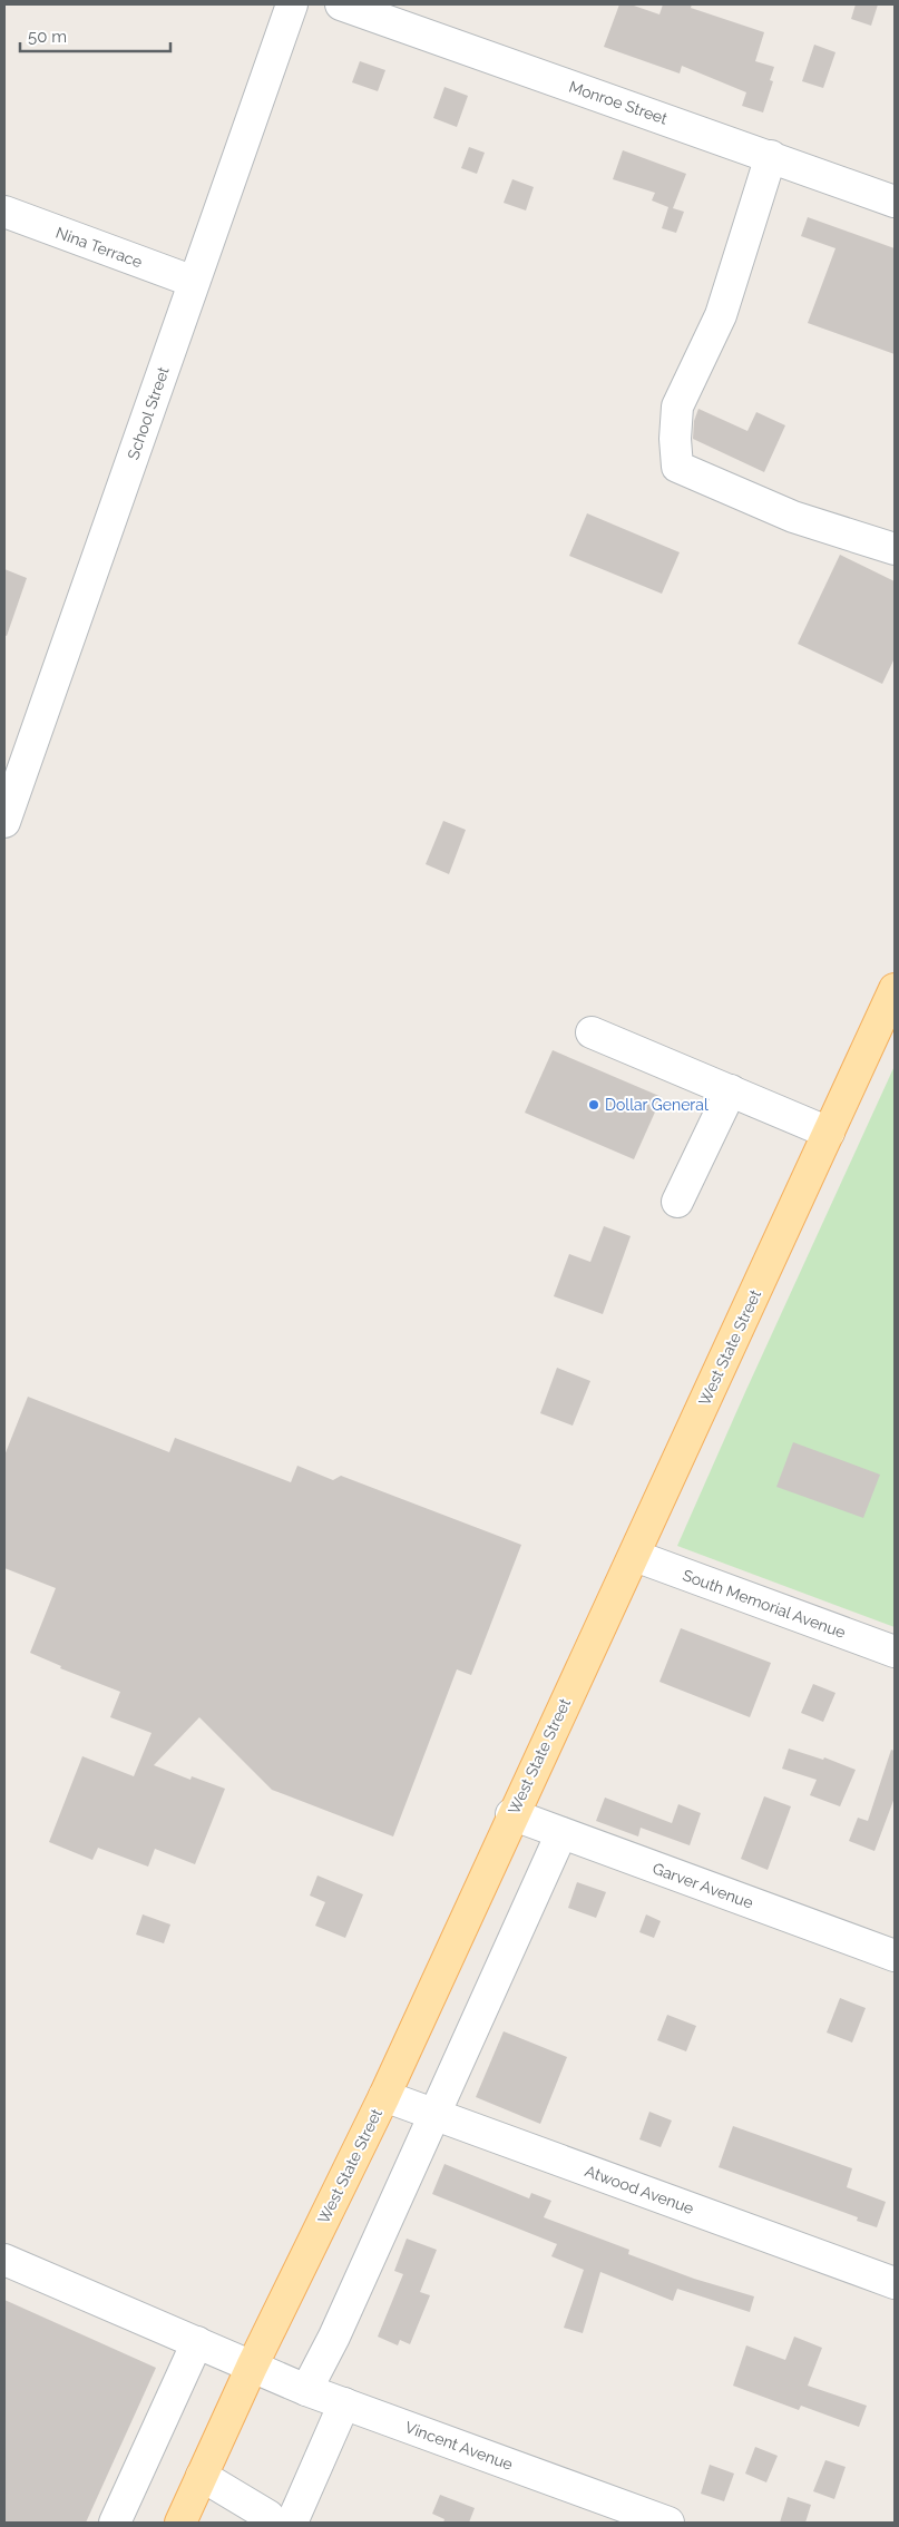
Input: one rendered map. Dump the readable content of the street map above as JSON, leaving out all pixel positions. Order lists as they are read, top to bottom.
{
  "streets": {
    "main road": ["West State Street"],
    "street": [
      "Monroe Street",
      "Nina Terrace",
      "School Street",
      "South Memorial Avenue",
      "Garver Avenue",
      "Atwood Avenue",
      "Vincent Avenue"
    ]
  },
  "crossings": [
    ["Nina Terrace", "School Street"],
    ["West State Street", "South Memorial Avenue"],
    ["West State Street", "Garver Avenue"],
    ["West State Street", "Atwood Avenue"],
    ["West State Street", "Vincent Avenue"]
  ],
  "places": ["Dollar General"],
  "scale_bar": "50 m"
}
